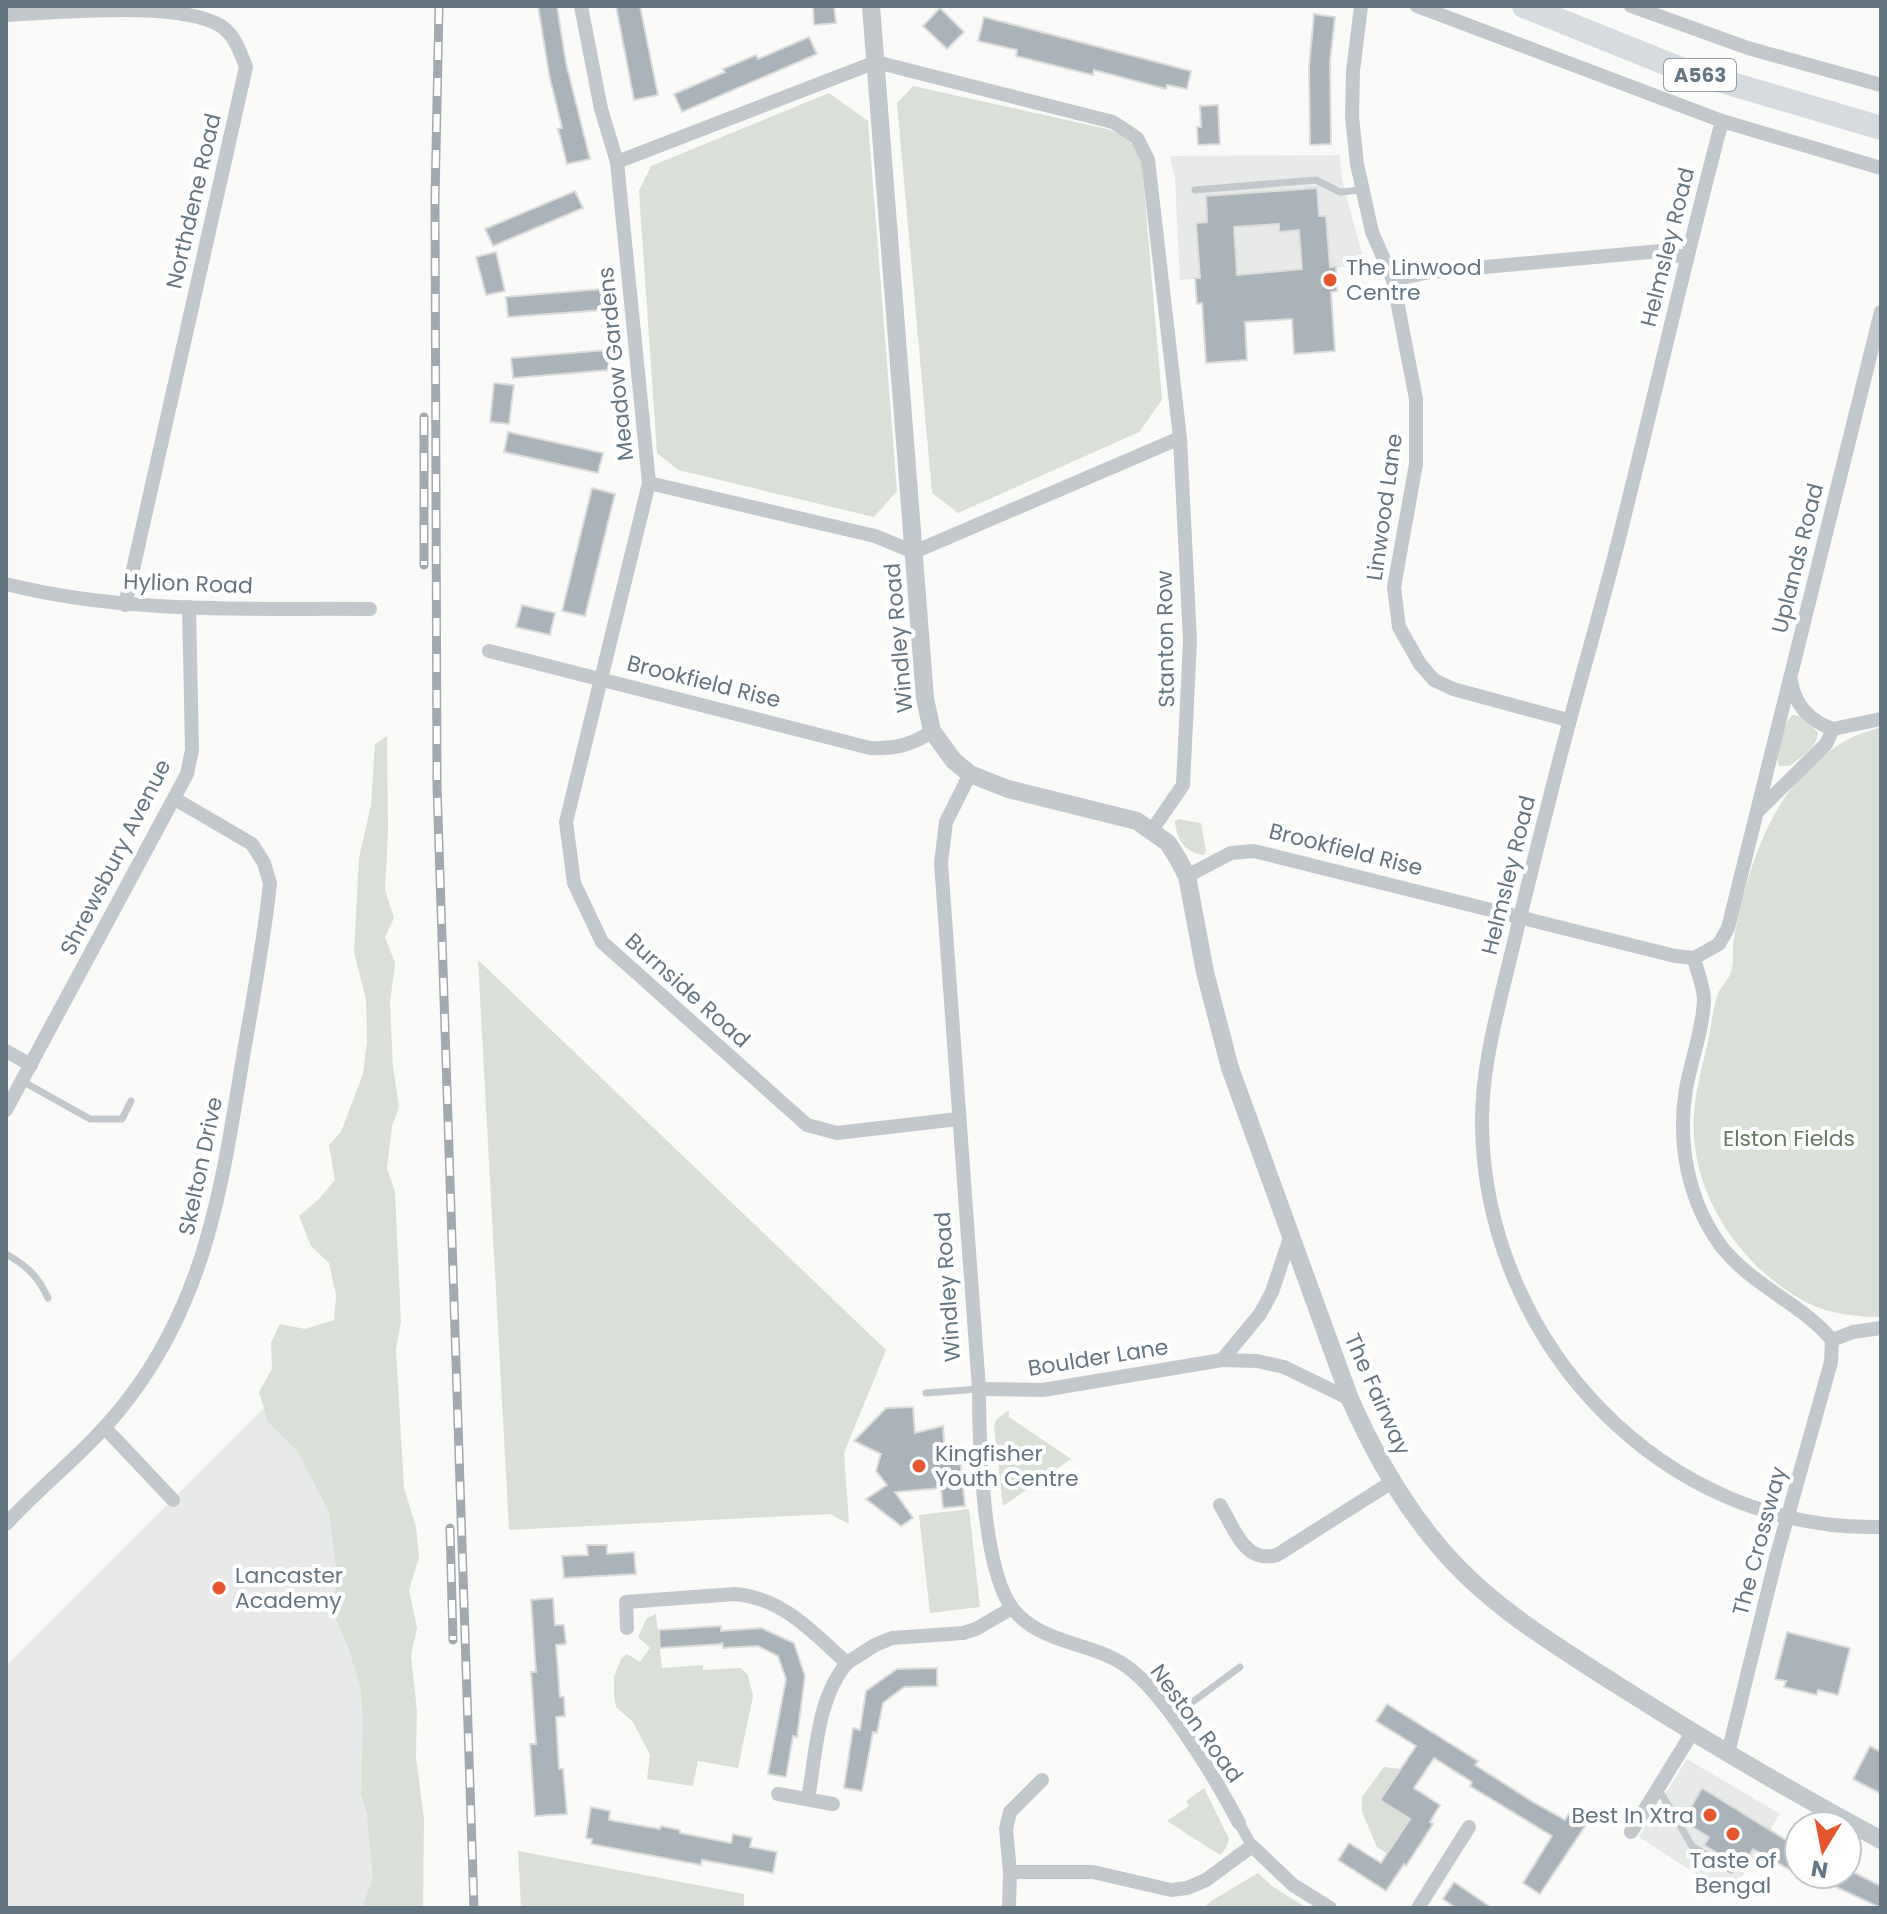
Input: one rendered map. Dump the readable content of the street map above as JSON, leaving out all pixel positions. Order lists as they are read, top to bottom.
{
  "streets": {
    "highway": ["A563"],
    "street": [
      "Northdene Road",
      "Helmsley Road",
      "Meadow Gardens",
      "Linwood Lane",
      "Uplands Road",
      "Hylion Road",
      "Windley Road",
      "Stanton Row",
      "Brookfield Rise",
      "Shrewsbury Avenue",
      "Burnside Road",
      "Skelton Drive",
      "Boulder Lane",
      "The Fairway",
      "The Crossway",
      "Neston Road"
    ]
  },
  "crossings": [
    ["Northdene Road", "Hylion Road"],
    ["Helmsley Road", "Linwood Lane"],
    ["Helmsley Road", "Brookfield Rise"],
    ["Helmsley Road", "The Crossway"],
    ["Meadow Gardens", "Windley Road"],
    ["Meadow Gardens", "Burnside Road"],
    ["Hylion Road", "Shrewsbury Avenue"],
    ["Windley Road", "Brookfield Rise"],
    ["Windley Road", "Burnside Road"],
    ["Windley Road", "Boulder Lane"],
    ["Windley Road", "Neston Road"],
    ["Brookfield Rise", "Burnside Road"],
    ["Brookfield Rise", "The Fairway"],
    ["Shrewsbury Avenue", "Skelton Drive"],
    ["Boulder Lane", "The Fairway"],
    ["Boulder Lane", "Neston Road"],
    ["The Fairway", "The Crossway"]
  ],
  "parks": ["Elston Fields"],
  "places": [
    "The Linwood Centre",
    "Kingfisher Youth Centre",
    "Lancaster Academy",
    "Best In Xtra",
    "Taste of Bengal"
  ],
  "north": "bottom"
}
